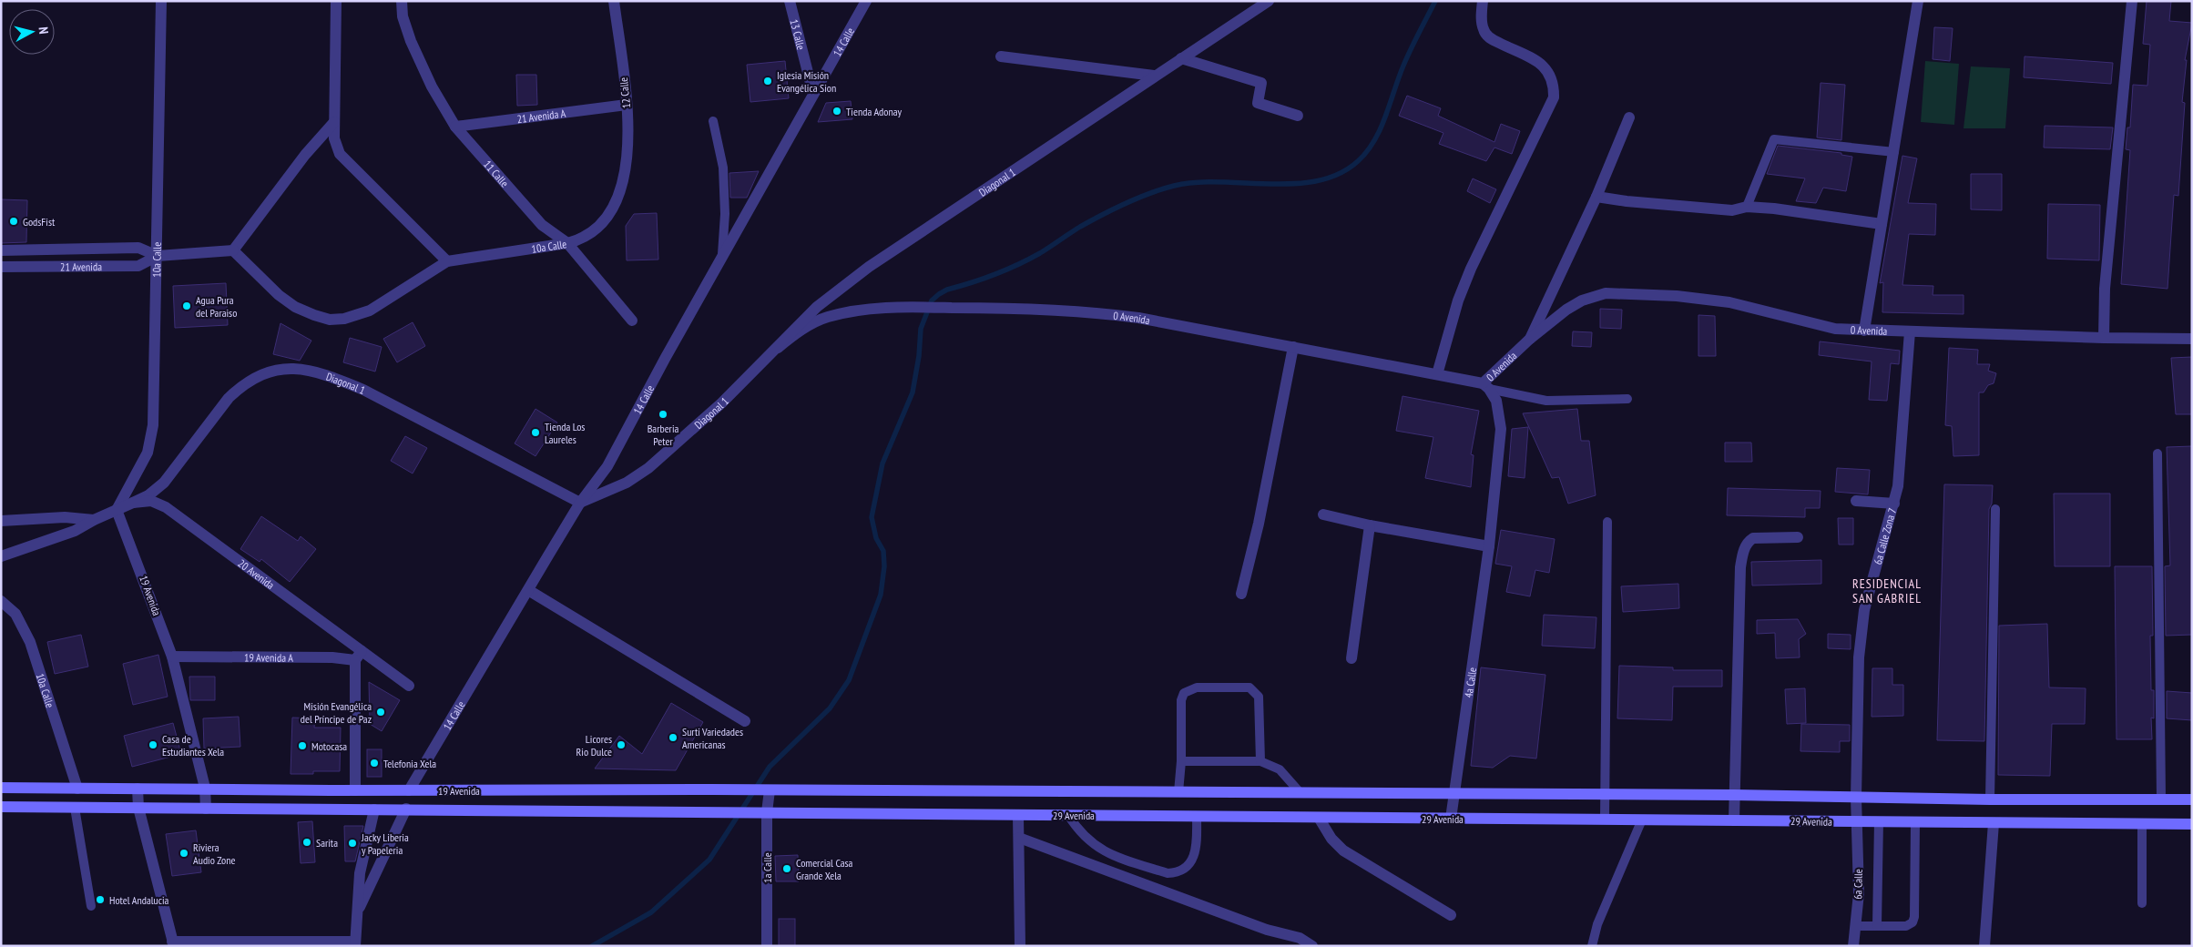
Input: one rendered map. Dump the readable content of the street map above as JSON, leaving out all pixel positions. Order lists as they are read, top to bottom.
{
  "streets": {
    "main road": ["19 Avenida", "29 Avenida"],
    "street": [
      "13 Calle",
      "14 Calle",
      "12 Calle",
      "21 Avenida A",
      "11 Calle",
      "Diagonal 1",
      "10a Calle",
      "21 Avenida",
      "0 Avenida",
      "6a Calle Zona 7",
      "20 Avenida",
      "19 Avenida A",
      "4a Calle",
      "1a Calle",
      "6a Calle"
    ]
  },
  "crossings": [
    ["13 Calle", "14 Calle"],
    ["14 Calle", "Diagonal 1"],
    ["14 Calle", "19 Avenida"],
    ["12 Calle", "21 Avenida A"],
    ["12 Calle", "10a Calle"],
    ["21 Avenida A", "11 Calle"],
    ["11 Calle", "10a Calle"],
    ["Diagonal 1", "0 Avenida"],
    ["Diagonal 1", "20 Avenida"],
    ["10a Calle", "21 Avenida"],
    ["10a Calle", "20 Avenida"],
    ["10a Calle", "19 Avenida"],
    ["0 Avenida", "6a Calle Zona 7"],
    ["0 Avenida", "4a Calle"],
    ["6a Calle Zona 7", "29 Avenida"],
    ["6a Calle Zona 7", "6a Calle"],
    ["20 Avenida", "19 Avenida"],
    ["20 Avenida", "19 Avenida A"],
    ["19 Avenida", "19 Avenida A"],
    ["19 Avenida", "29 Avenida"],
    ["4a Calle", "29 Avenida"],
    ["29 Avenida", "1a Calle"],
    ["29 Avenida", "6a Calle"]
  ],
  "districts": ["RESIDENCIAL SAN GABRIEL"],
  "places": [
    "Iglesia Misión Evangélica Sion",
    "Tienda Adonay",
    "GodsFist",
    "Agua Pura del Paraiso",
    "Barberia Peter",
    "Tienda Los Laureles",
    "Misión Evangélica del Príncipe de Paz",
    "Surti Variedades Americanas",
    "Casa de Estudiantes Xela",
    "Licores Rio Dulce",
    "Motocasa",
    "Telefonia Xela",
    "Sarita",
    "Jacky Liberia y Papeleria",
    "Riviera Audio Zone",
    "Comercial Casa Grande Xela",
    "Hotel Andalucia"
  ],
  "north": "right"
}
